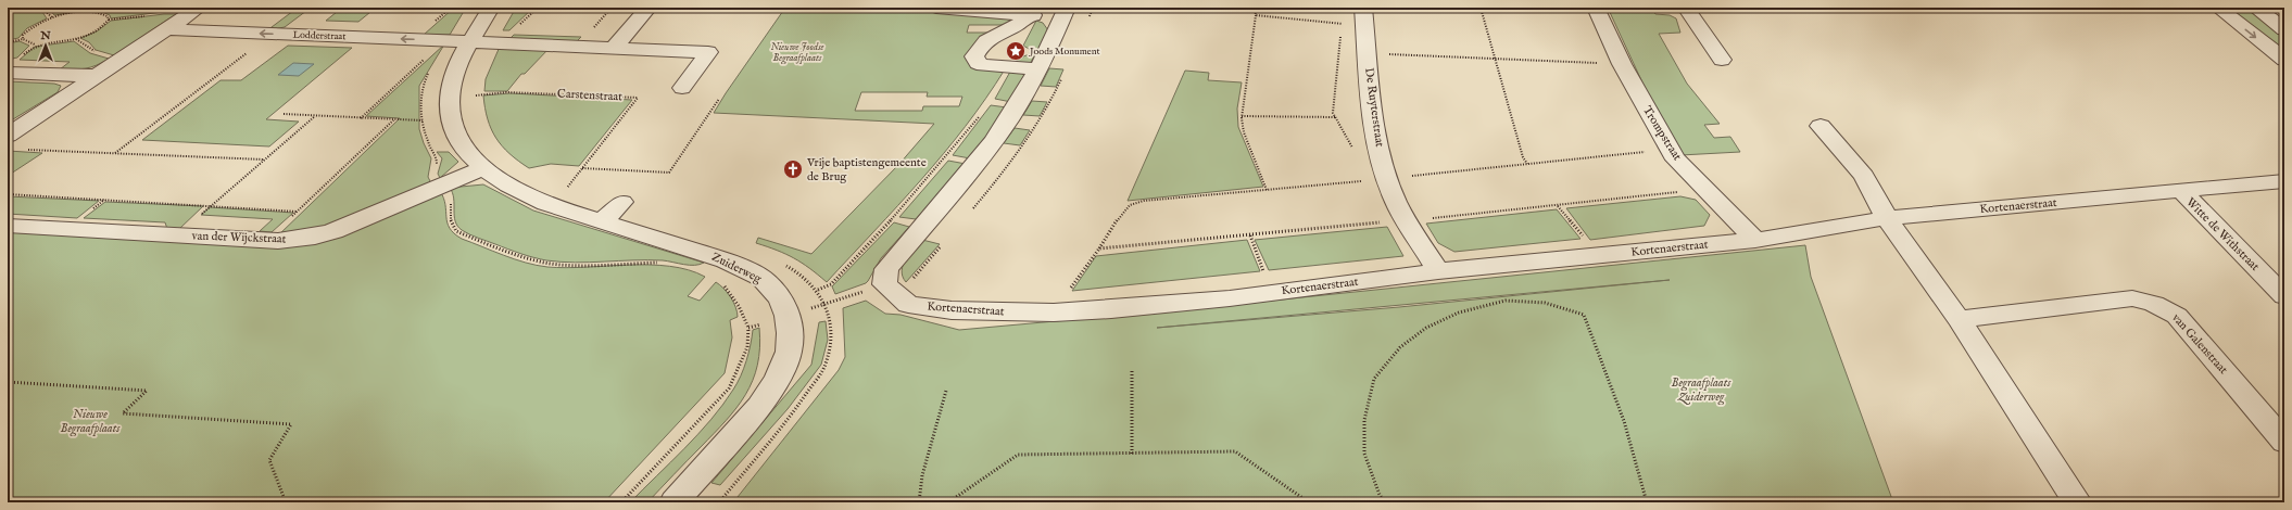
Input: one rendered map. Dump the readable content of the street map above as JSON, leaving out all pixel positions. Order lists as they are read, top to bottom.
{
  "streets": {
    "street": [
      "Lodderstraat",
      "De Ruyterstraat",
      "Trompstraat",
      "Kortenaerstraat",
      "Witte de Withstraat",
      "van der Wijckstraat",
      "Zuiderweg",
      "van Galenstraat"
    ],
    "path": ["Carstenstraat"]
  },
  "crossings": [
    ["De Ruyterstraat", "Kortenaerstraat"],
    ["Trompstraat", "Kortenaerstraat"],
    ["Kortenaerstraat", "Witte de Withstraat"],
    ["van der Wijckstraat", "Zuiderweg"]
  ],
  "one_way": ["Lodderstraat"],
  "parks": ["Nieuwe Joodse Begraafplaats", "Begraafplaats Zuiderweg", "Nieuwe Begraafplaats"],
  "places": {
    "place": ["Joods Monument"],
    "church": ["Vrije baptistengemeente de Brug"]
  },
  "north": "top"
}
